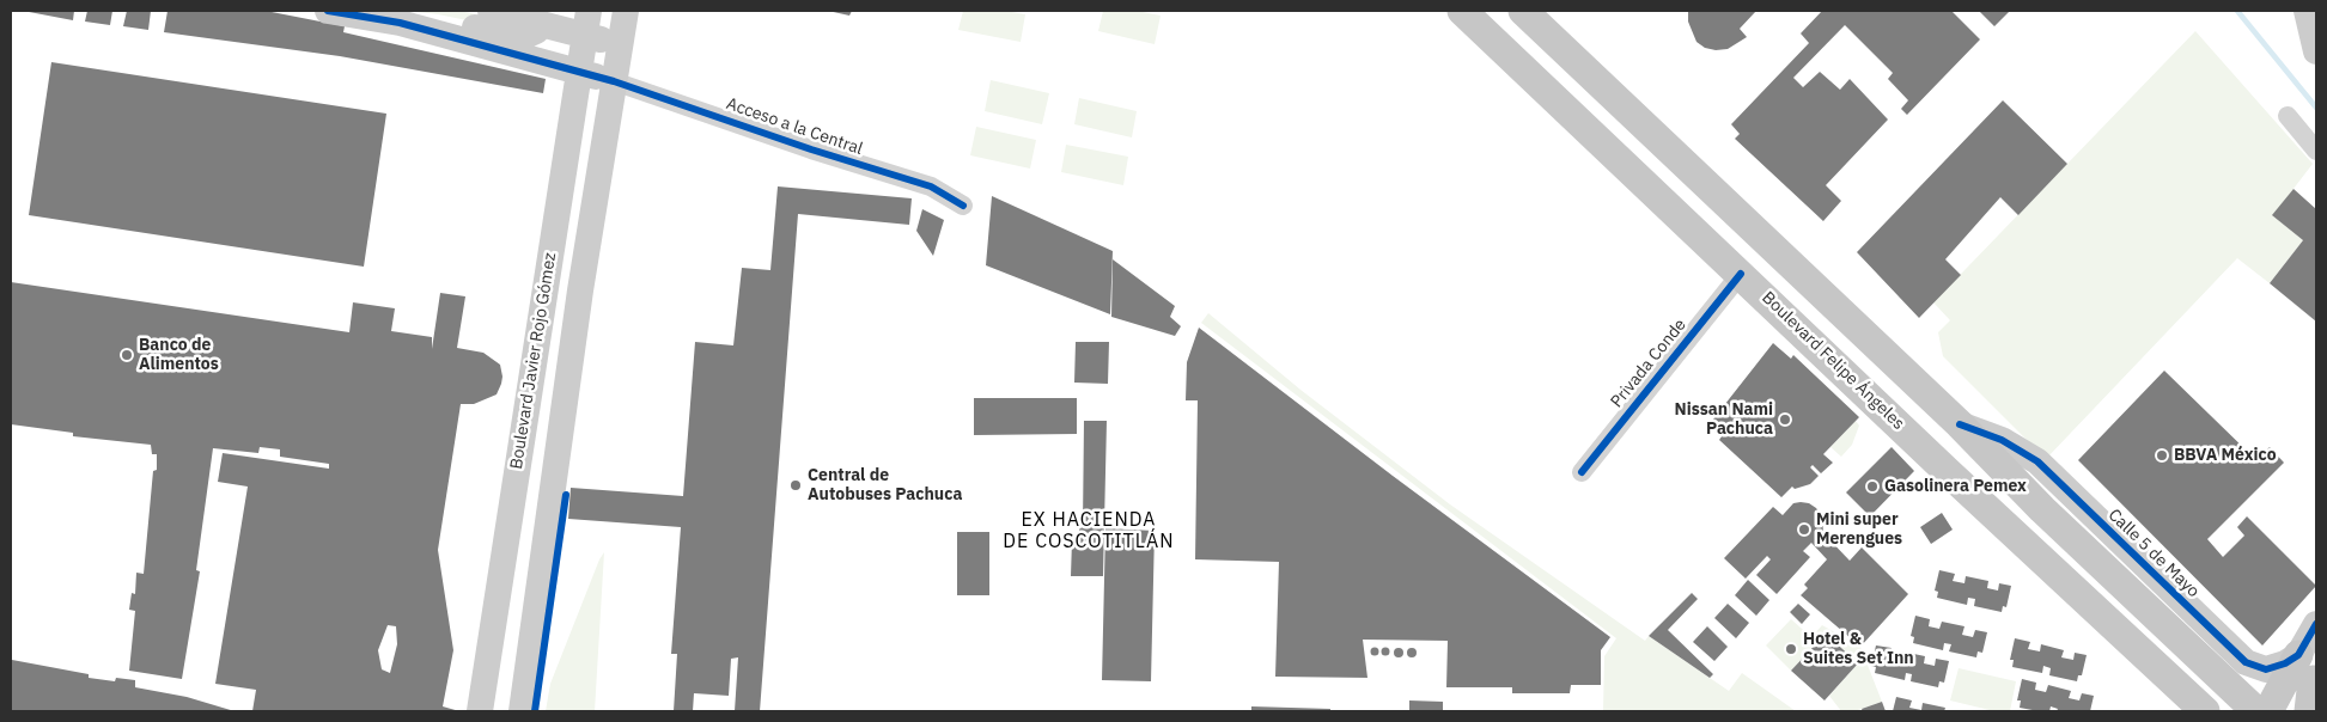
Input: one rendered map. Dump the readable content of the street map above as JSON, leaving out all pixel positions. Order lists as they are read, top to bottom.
{
  "streets": {
    "main road": ["Boulevard Javier Rojo Gómez", "Boulevard Felipe Ángeles", "Calle 5 de Mayo"],
    "street": ["Acceso a la Central", "Privada Conde"]
  },
  "crossings": [
    ["Boulevard Felipe Ángeles", "Privada Conde"]
  ],
  "districts": ["EX HACIENDA DE COSCOTITLÁN"],
  "places": [
    "Banco de Alimentos",
    "Nissan Nami Pachuca",
    "BBVA México",
    "Central de Autobuses Pachuca",
    "Gasolinera Pemex",
    "Mini super Merengues",
    "Hotel & Suites Set Inn"
  ]
}
